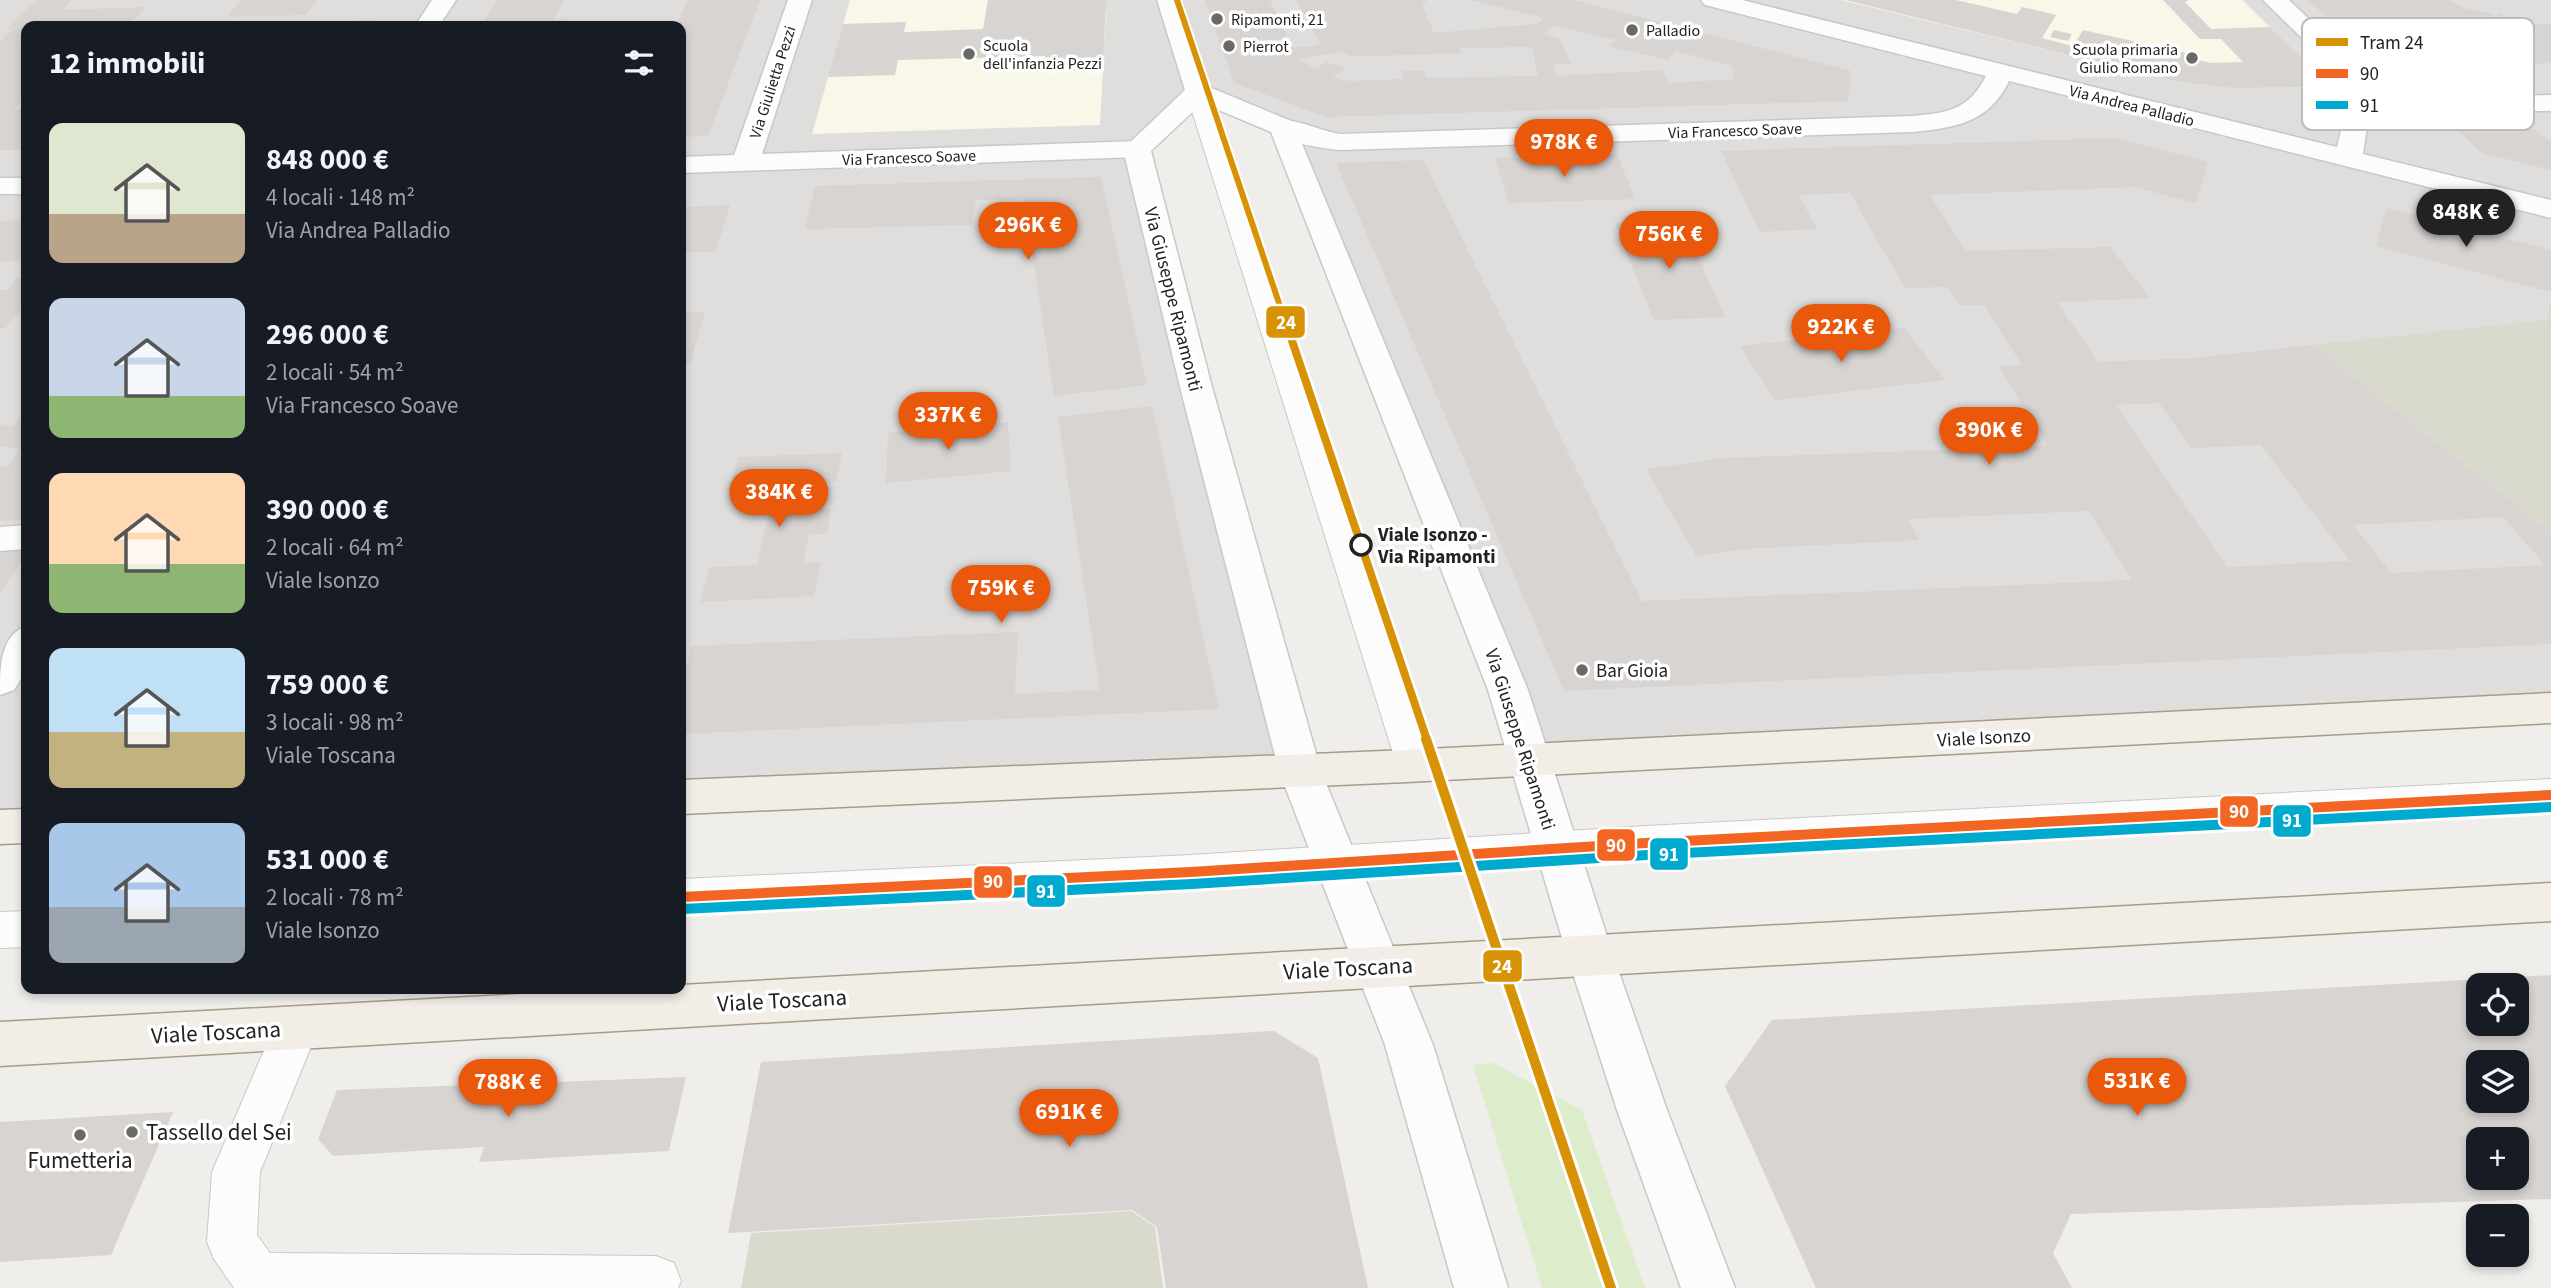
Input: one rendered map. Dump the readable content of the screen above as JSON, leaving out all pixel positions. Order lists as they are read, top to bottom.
{
  "streets": {
    "main road": ["Viale Isonzo", "Viale Toscana"],
    "street": [
      "Via Giulietta Pezzi",
      "Via Andrea Palladio",
      "Via Francesco Soave",
      "Via Giuseppe Ripamonti"
    ]
  },
  "crossings": [
    ["Via Giulietta Pezzi", "Via Francesco Soave"],
    ["Via Andrea Palladio", "Via Francesco Soave"],
    ["Via Francesco Soave", "Via Giuseppe Ripamonti"],
    ["Via Giuseppe Ripamonti", "Viale Isonzo"],
    ["Via Giuseppe Ripamonti", "Viale Toscana"]
  ],
  "places": [
    "Ripamonti, 21",
    "Palladio",
    "Pierrot",
    "Scuola dell'infanzia Pezzi",
    "Scuola primaria Giulio Romano",
    "Viale Isonzo - Via Ripamonti",
    "Bar Gioia",
    "Tassello del Sei",
    "Fumetteria"
  ],
  "lines": ["tram line 24", "transit line 90", "transit line 91"],
  "legend": ["Tram 24", "90", "91"],
  "page": {
    "heading": "12 immobili",
    "list": [
      {
        "name": "848 000 €",
        "note": "4 locali · 148 m² · Via Andrea Palladio"
      },
      {
        "name": "296 000 €",
        "note": "2 locali · 54 m² · Via Francesco Soave"
      },
      {
        "name": "390 000 €",
        "note": "2 locali · 64 m² · Viale Isonzo"
      },
      {
        "name": "759 000 €",
        "note": "3 locali · 98 m² · Viale Toscana"
      },
      {
        "name": "531 000 €",
        "note": "2 locali · 78 m² · Viale Isonzo"
      }
    ],
    "price": [
      "978K €",
      "848K €",
      "296K €",
      "756K €",
      "922K €",
      "337K €",
      "390K €",
      "384K €",
      "759K €",
      "531K €",
      "788K €",
      "691K €"
    ],
    "map_buttons": ["+", "−"]
  }
}
